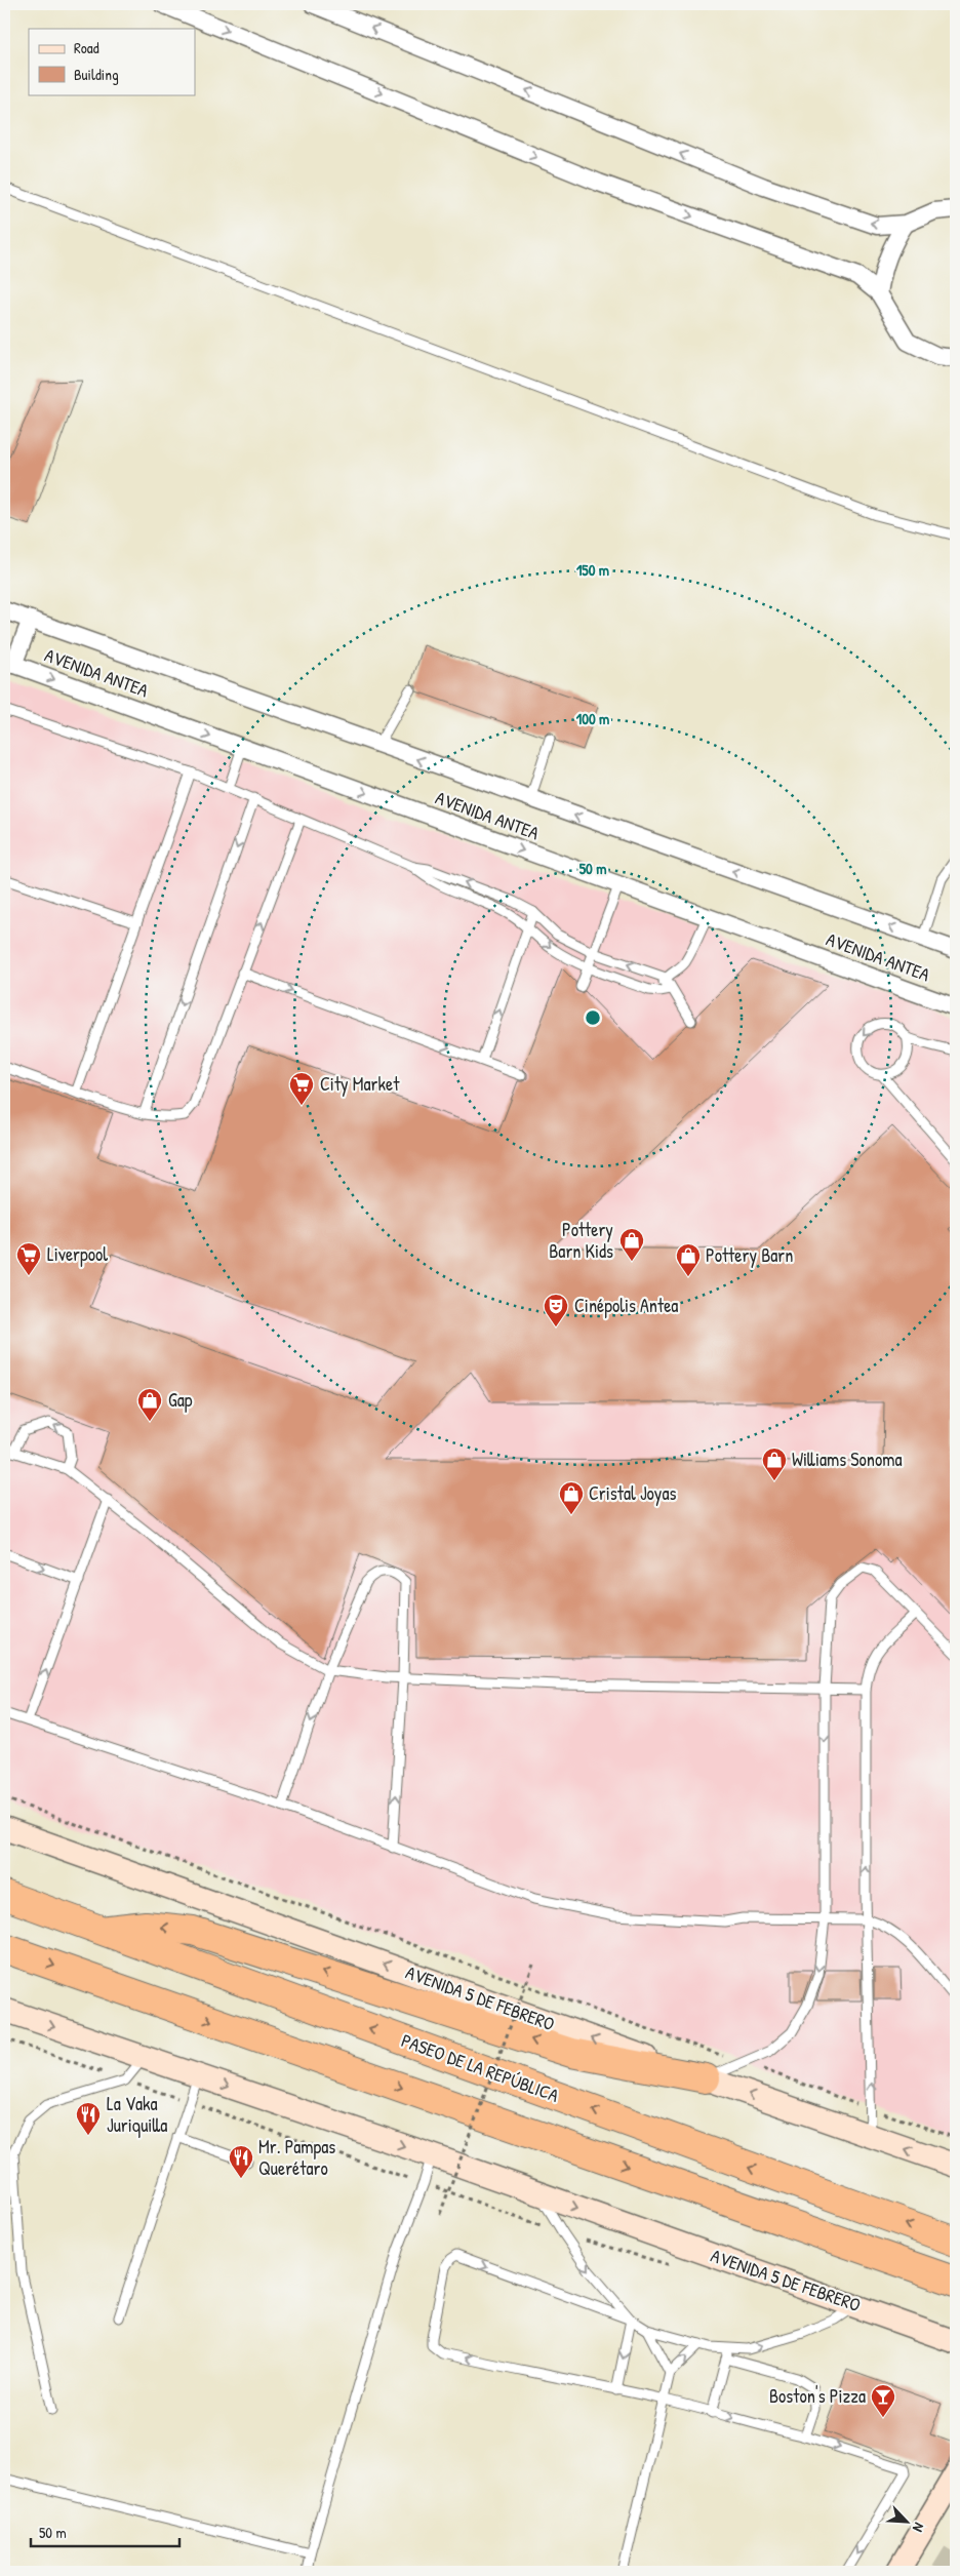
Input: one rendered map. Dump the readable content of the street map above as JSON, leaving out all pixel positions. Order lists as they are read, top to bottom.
{
  "streets": {
    "highway": ["PASEO DE LA REPÚBLICA"],
    "main road": ["AVENIDA 5 DE FEBRERO"],
    "street": ["AVENIDA ANTEA"]
  },
  "places": {
    "supermarket": ["City Market", "Liverpool"],
    "shop": [
      "Pottery Barn Kids",
      "Pottery Barn",
      "Gap",
      "Williams Sonoma",
      "Cristal Joyas"
    ],
    "theatre": ["Cinépolis Antea"],
    "restaurant": ["La Vaka Juriquilla", "Mr. Pampas Querétaro"],
    "bar": ["Boston's Pizza"]
  },
  "legend": ["Road", "Building"],
  "scale_bar": "50 m",
  "north": "bottom right",
  "rings": ["150 m", "100 m", "50 m"]
}
